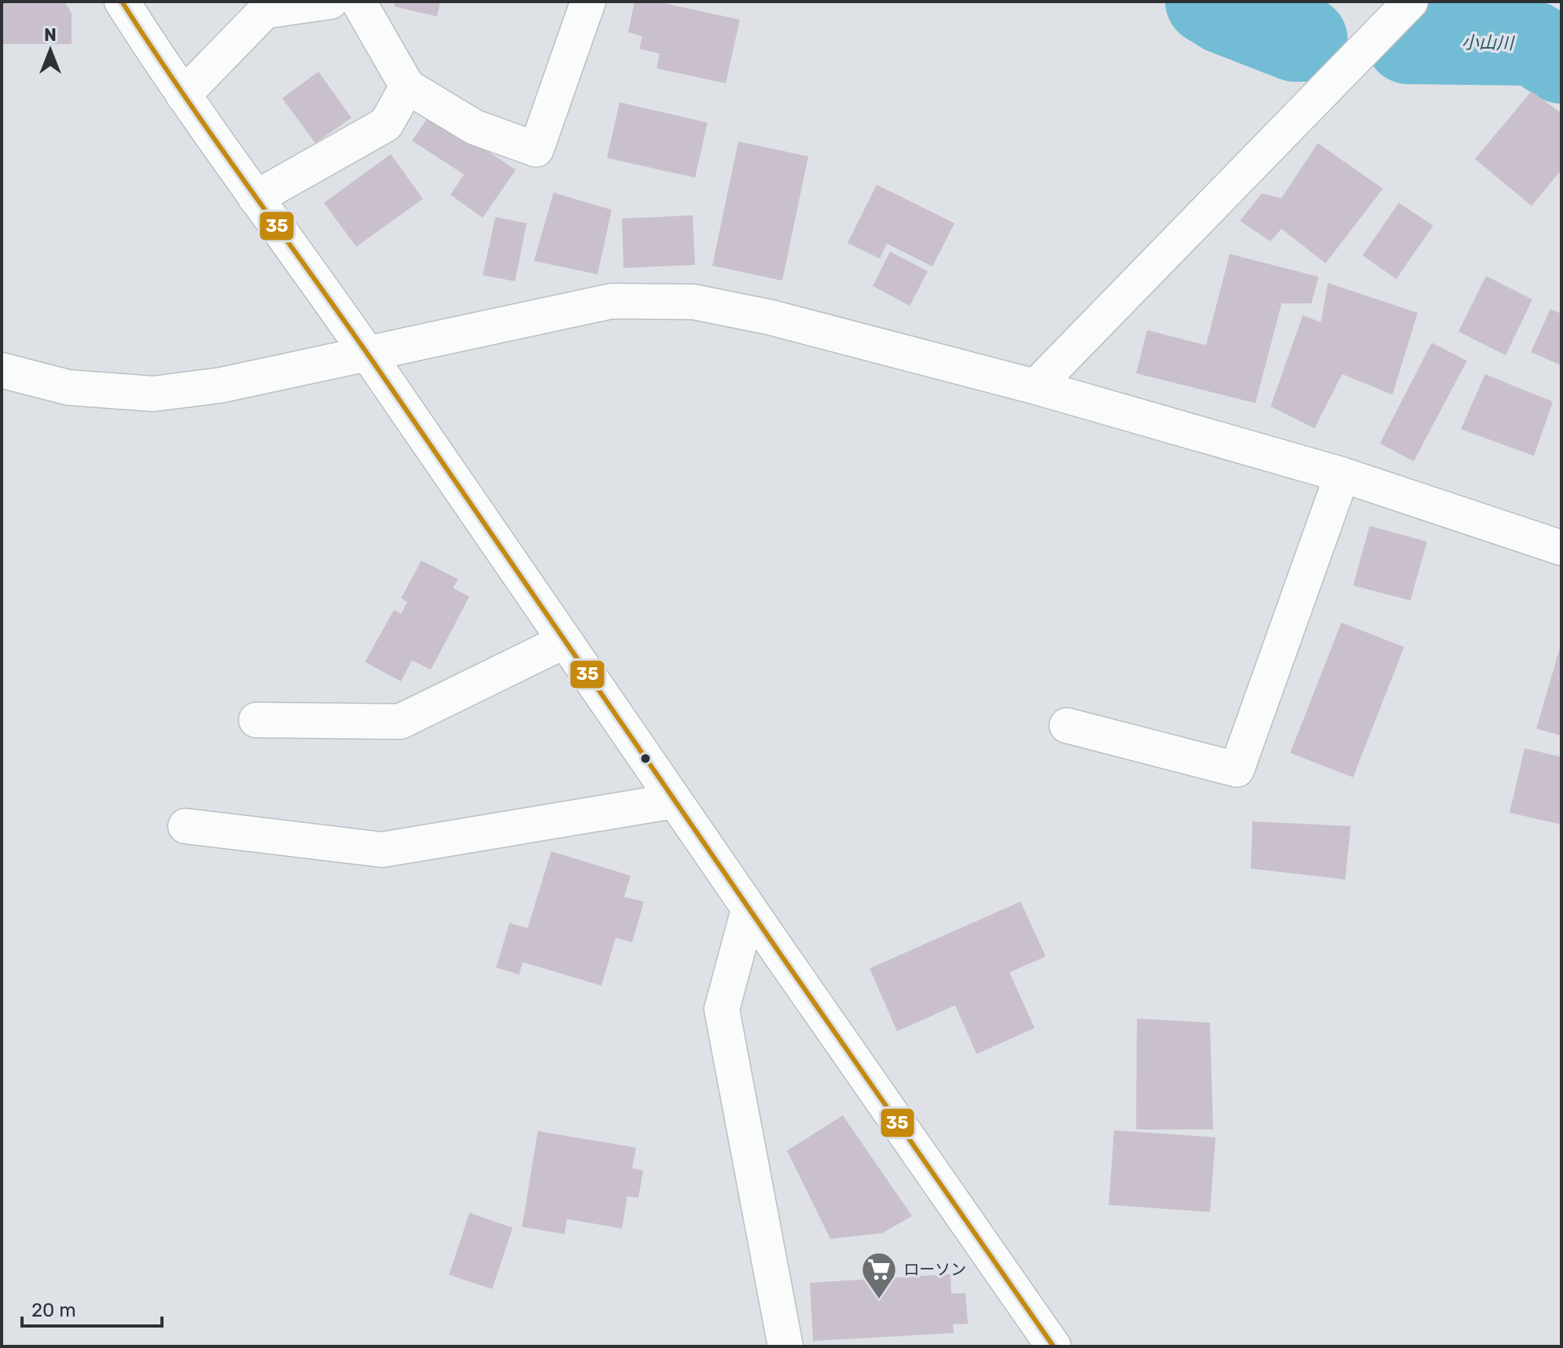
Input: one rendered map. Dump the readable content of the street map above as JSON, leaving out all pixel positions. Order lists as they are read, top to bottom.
{
  "water": ["小山川"],
  "places": {
    "supermarket": ["ローソン"]
  },
  "lines": ["transit line 35"],
  "scale_bar": "20 m",
  "north": "top"
}
